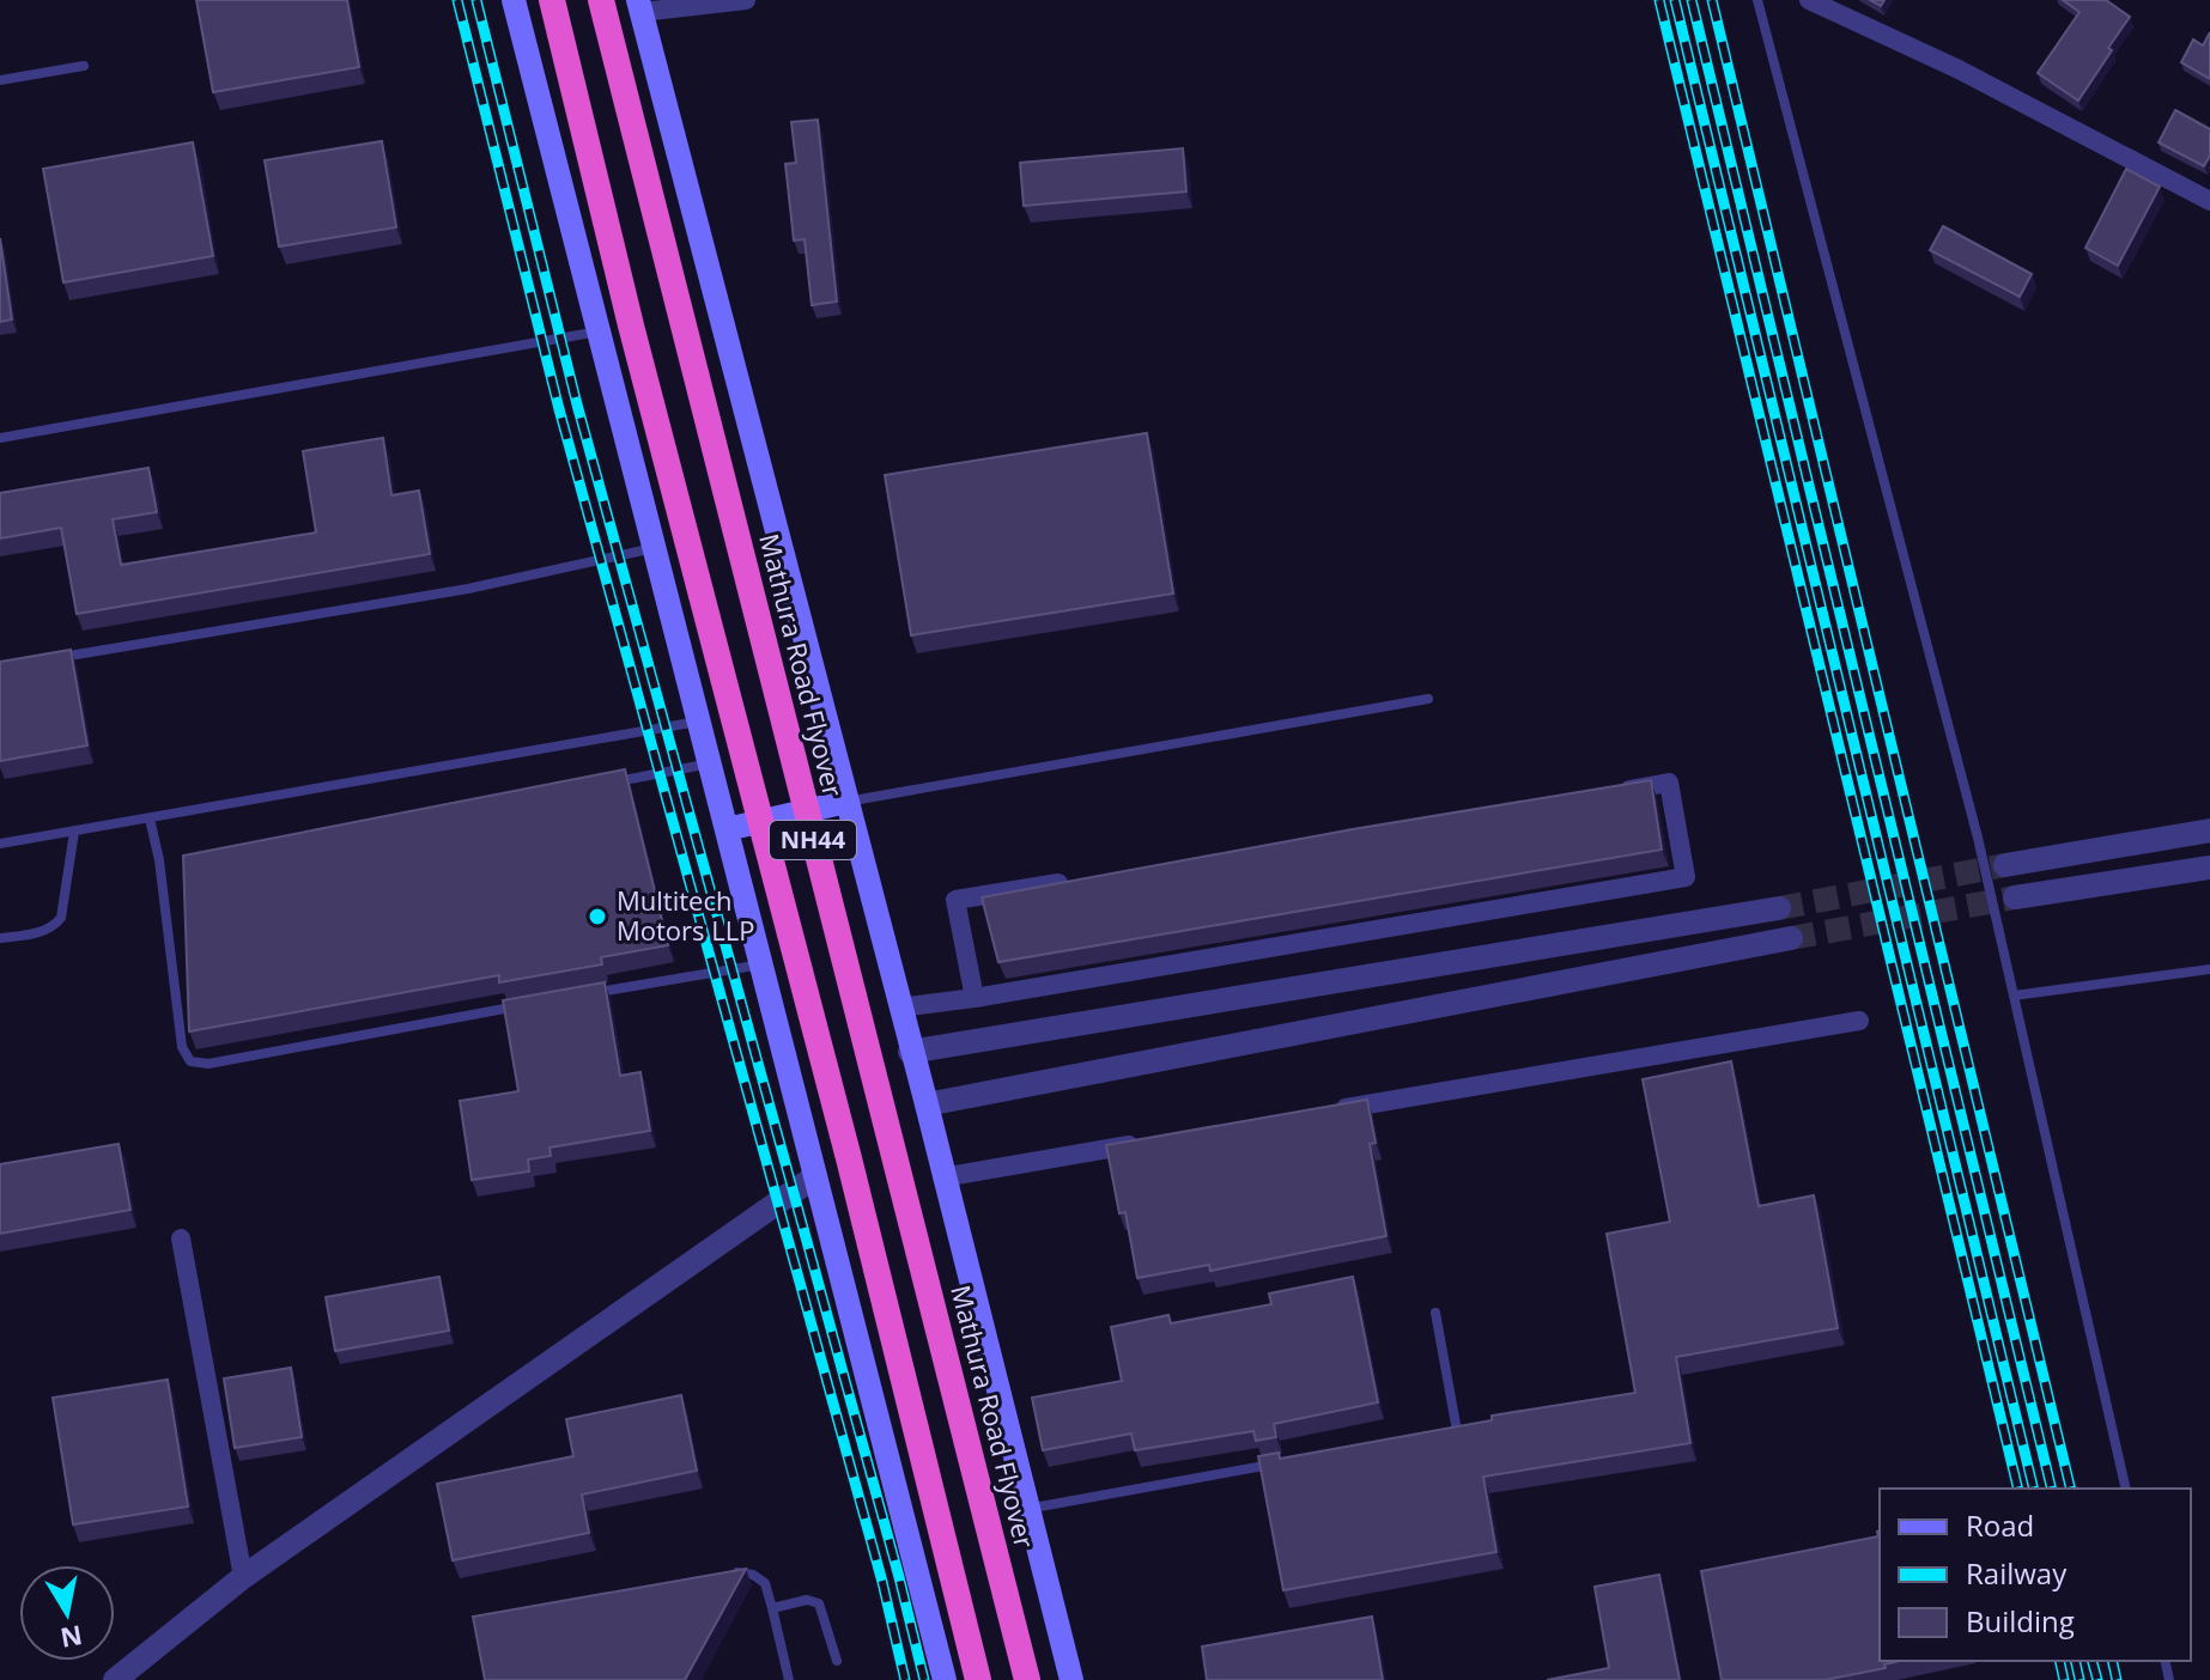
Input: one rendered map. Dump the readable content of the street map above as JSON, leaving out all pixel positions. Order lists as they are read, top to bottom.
{
  "streets": {
    "highway": ["Mathura Road Flyover", "NH44"]
  },
  "places": ["Multitech Motors LLP"],
  "legend": ["Road", "Railway", "Building"],
  "north": "bottom"
}
